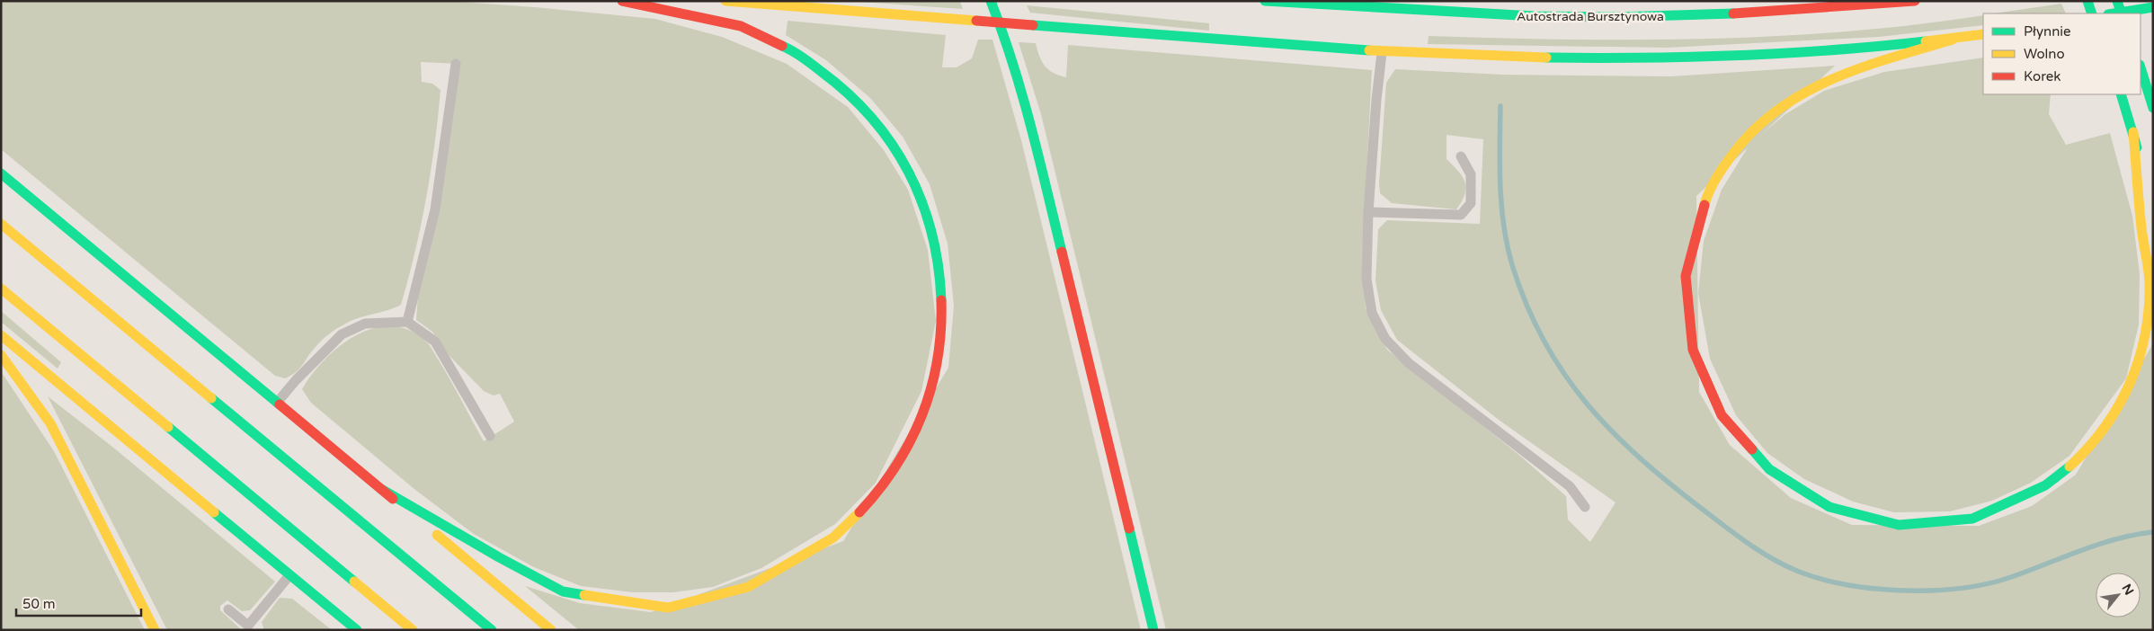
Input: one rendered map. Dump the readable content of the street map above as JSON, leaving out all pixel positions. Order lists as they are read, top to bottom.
{
  "streets": {
    "highway": ["Autostrada Bursztynowa"]
  },
  "legend": ["Płynnie", "Wolno", "Korek"],
  "scale_bar": "50 m",
  "north": "top right"
}
